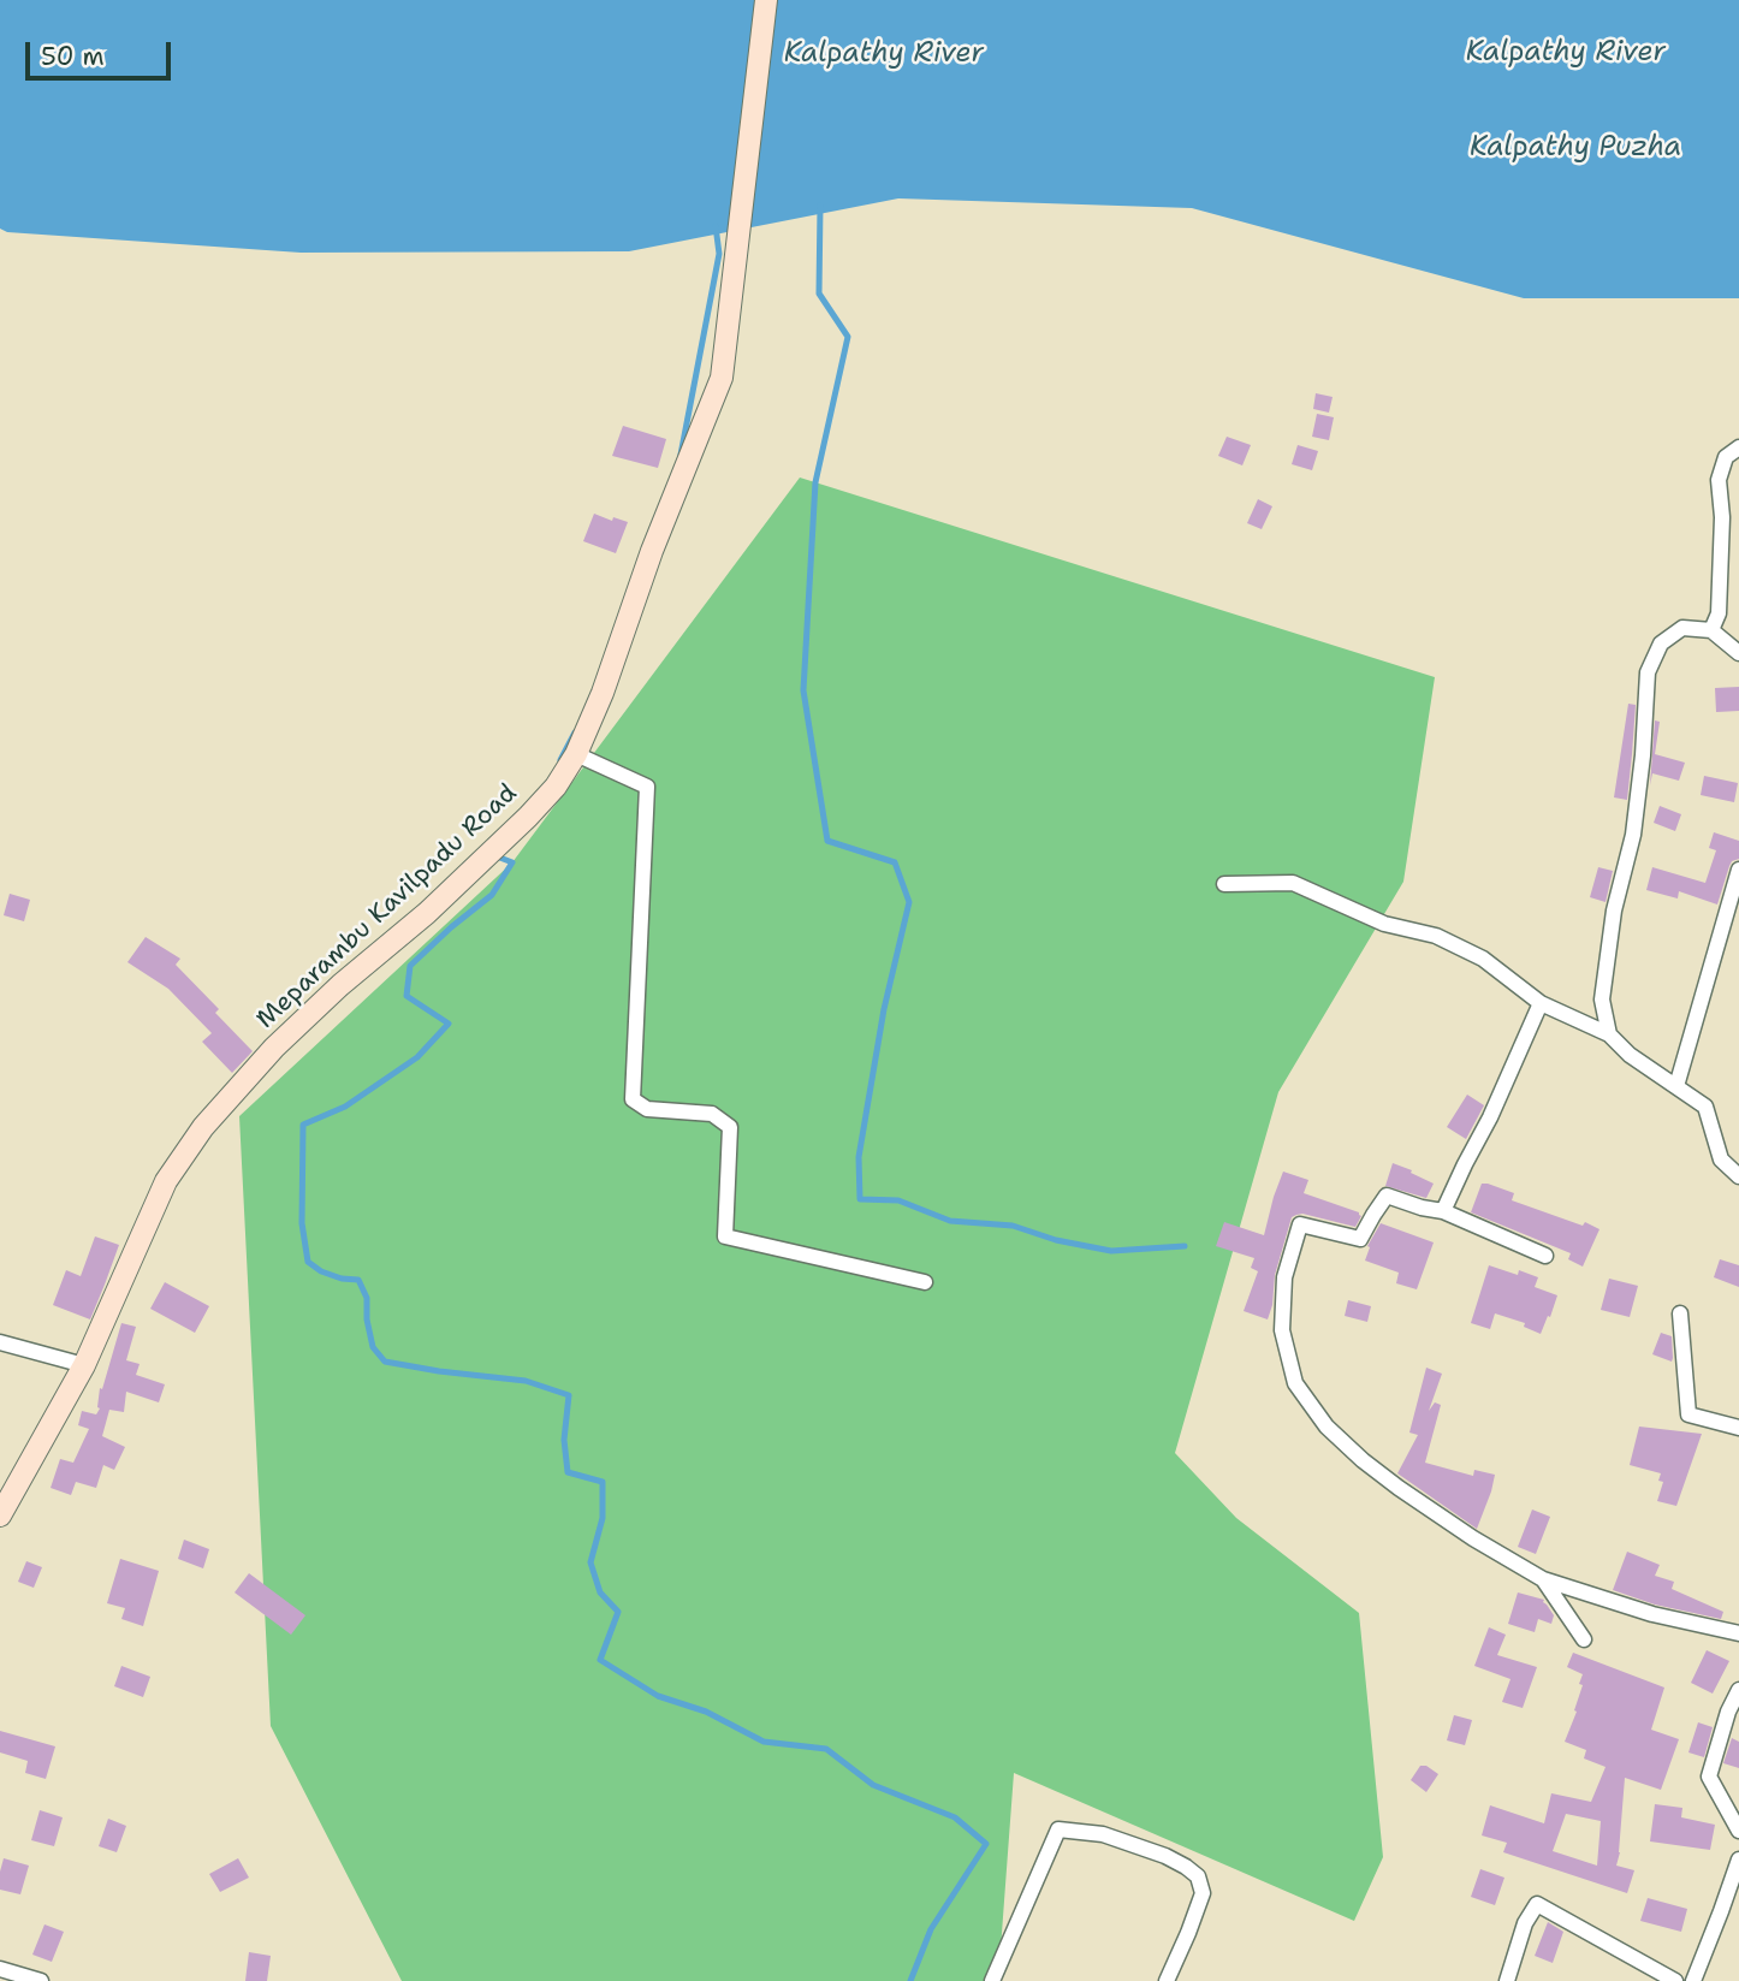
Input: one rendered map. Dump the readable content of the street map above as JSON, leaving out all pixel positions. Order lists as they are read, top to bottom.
{
  "streets": {
    "main road": ["Meparambu Kavilpadu Road"]
  },
  "water": ["Kalpathy River", "Kalpathy Puzha"],
  "scale_bar": "50 m"
}
